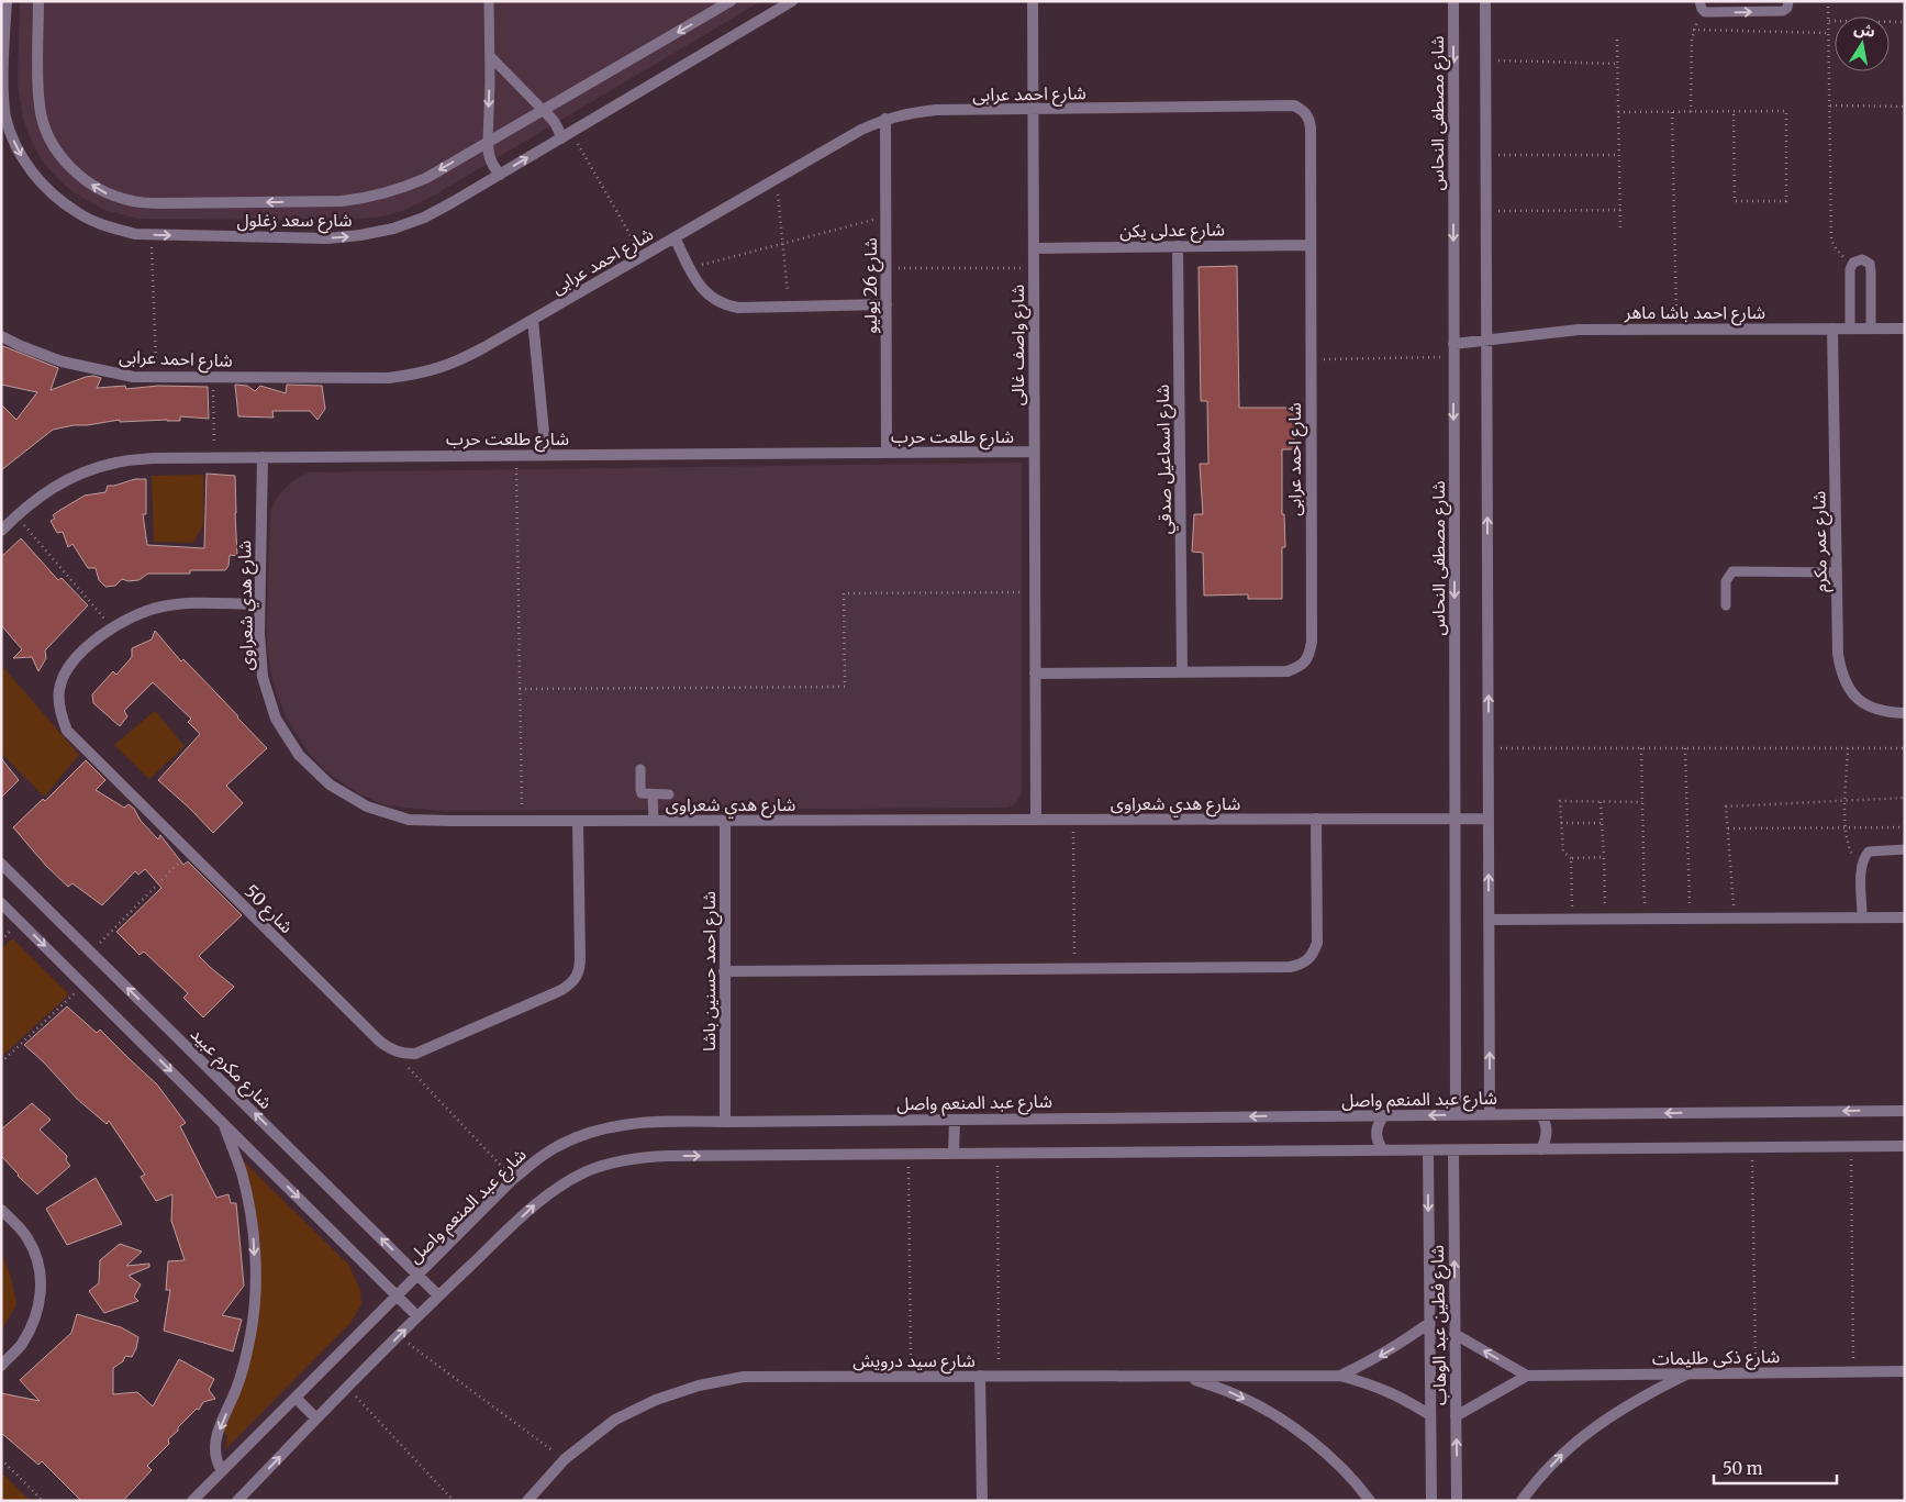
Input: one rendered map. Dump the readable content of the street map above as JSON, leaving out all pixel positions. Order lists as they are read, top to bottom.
{
  "streets": {
    "street": [
      "شارع احمد عرابى",
      "شارع مصطفى النحاس",
      "شارع سعد زغلول",
      "شارع عدلى يكن",
      "شارع 26 يوليو",
      "شارع احمد باشا ماهر",
      "شارع واصف غالى",
      "شارع طلعت حرب",
      "شارع اسماعيل صدقي",
      "شارع عمر مكرم",
      "شارع هدي شعراوى",
      "شارع 50",
      "شارع احمد حسنين باشا",
      "شارع مكرم عبيد",
      "شارع عبد المنعم واصل",
      "شارع فطين عبد الوهاب",
      "شارع ذكى طليمات",
      "شارع سيد درويش"
    ]
  },
  "crossings": [
    ["شارع احمد عرابى", "شارع عدلى يكن"],
    ["شارع احمد عرابى", "شارع 26 يوليو"],
    ["شارع احمد عرابى", "شارع واصف غالى"],
    ["شارع احمد عرابى", "شارع اسماعيل صدقي"],
    ["شارع مصطفى النحاس", "شارع احمد باشا ماهر"],
    ["شارع مصطفى النحاس", "شارع هدي شعراوى"],
    ["شارع مصطفى النحاس", "شارع عبد المنعم واصل"],
    ["شارع عدلى يكن", "شارع واصف غالى"],
    ["شارع عدلى يكن", "شارع اسماعيل صدقي"],
    ["شارع 26 يوليو", "شارع طلعت حرب"],
    ["شارع احمد باشا ماهر", "شارع عمر مكرم"],
    ["شارع واصف غالى", "شارع طلعت حرب"],
    ["شارع واصف غالى", "شارع هدي شعراوى"],
    ["شارع طلعت حرب", "شارع هدي شعراوى"],
    ["شارع هدي شعراوى", "شارع 50"],
    ["شارع هدي شعراوى", "شارع احمد حسنين باشا"],
    ["شارع احمد حسنين باشا", "شارع عبد المنعم واصل"],
    ["شارع مكرم عبيد", "شارع عبد المنعم واصل"],
    ["شارع فطين عبد الوهاب", "شارع ذكى طليمات"],
    ["شارع فطين عبد الوهاب", "شارع سيد درويش"]
  ],
  "scale_bar": "50 m",
  "north": "top"
}
